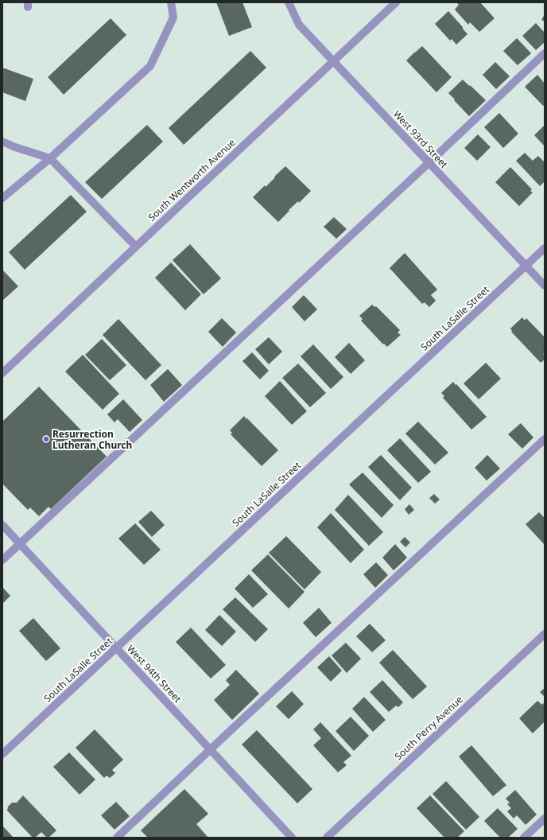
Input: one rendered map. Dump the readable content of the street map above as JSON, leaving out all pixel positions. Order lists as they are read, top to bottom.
{
  "streets": {
    "street": [
      "West 93rd Street",
      "South Wentworth Avenue",
      "South LaSalle Street",
      "West 94th Street",
      "South Perry Avenue"
    ]
  },
  "crossings": [
    ["West 93rd Street", "South Wentworth Avenue"],
    ["West 93rd Street", "South LaSalle Street"],
    ["South LaSalle Street", "West 94th Street"]
  ],
  "places": ["Resurrection Lutheran Church"]
}
